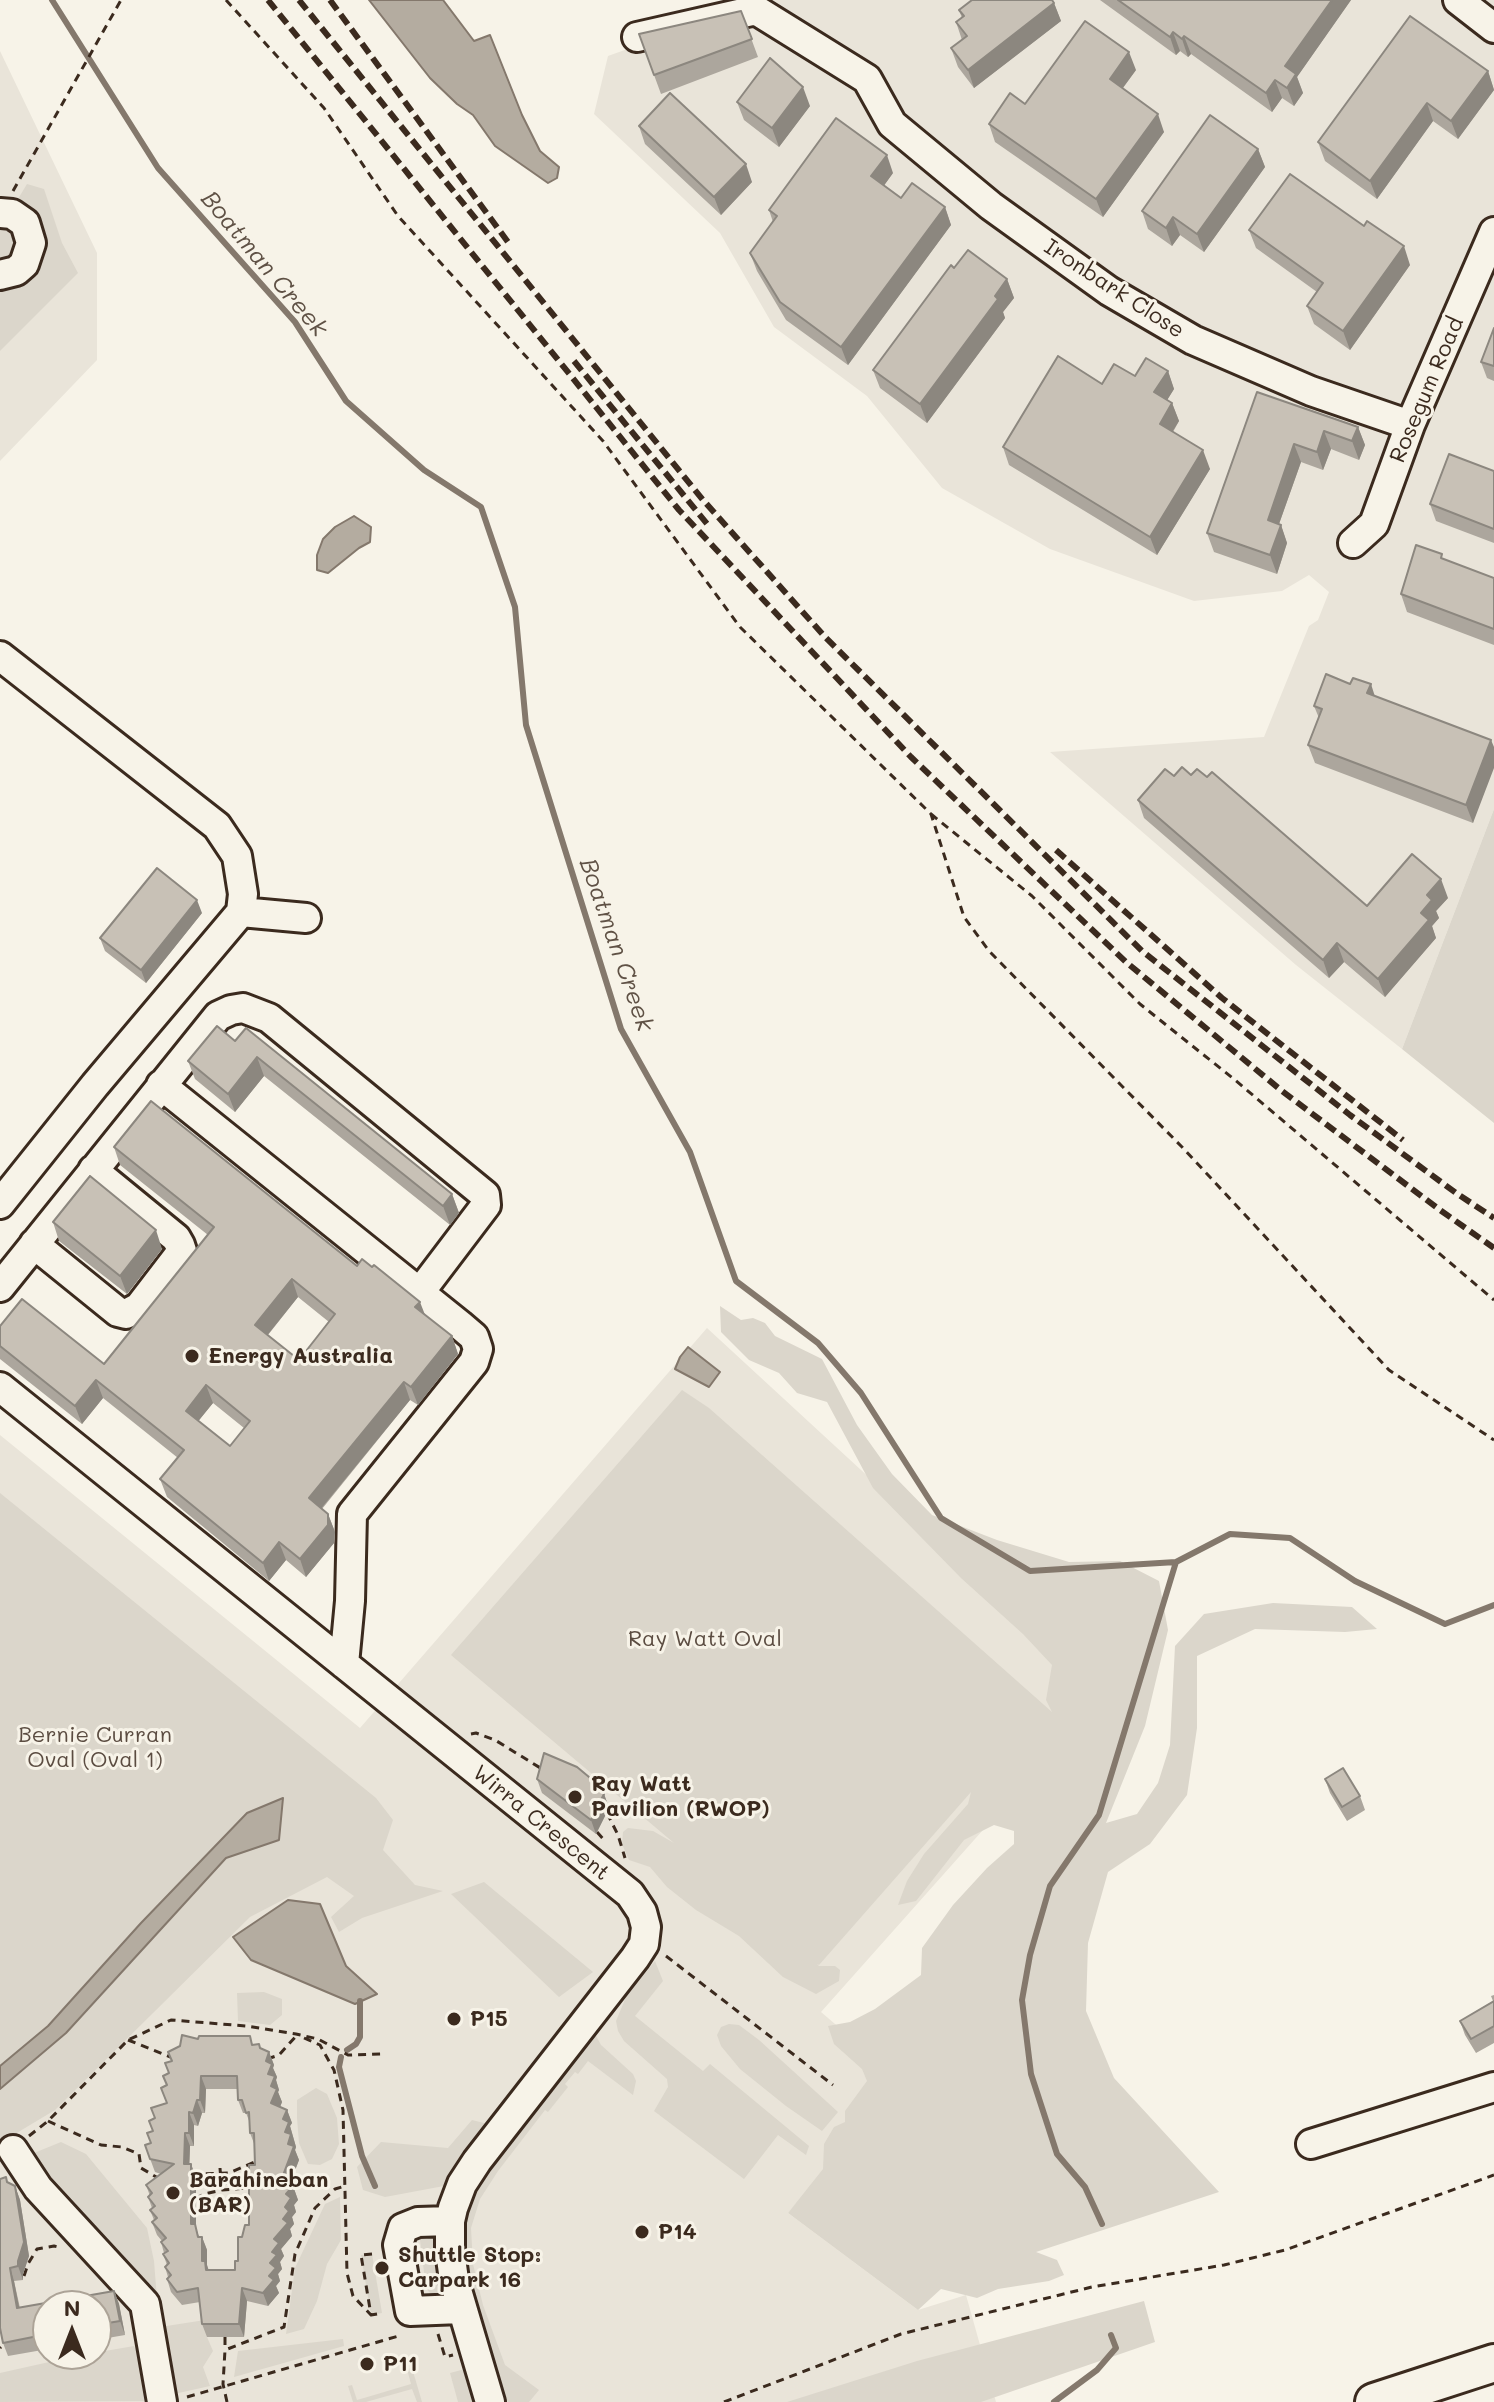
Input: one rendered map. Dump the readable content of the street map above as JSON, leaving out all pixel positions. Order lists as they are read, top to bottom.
{
  "streets": {
    "street": ["Ironbark Close", "Rosegum Road", "Wirra Crescent"]
  },
  "crossings": [
    ["Ironbark Close", "Rosegum Road"]
  ],
  "water": ["Boatman Creek"],
  "parks": ["Ray Watt Oval", "Bernie Curran Oval (Oval 1)"],
  "places": [
    "Energy Australia",
    "Ray Watt Pavilion (RWOP)",
    "P15",
    "Barahineban (BAR)",
    "P14",
    "Shuttle Stop: Carpark 16",
    "P11"
  ],
  "north": "top"
}
